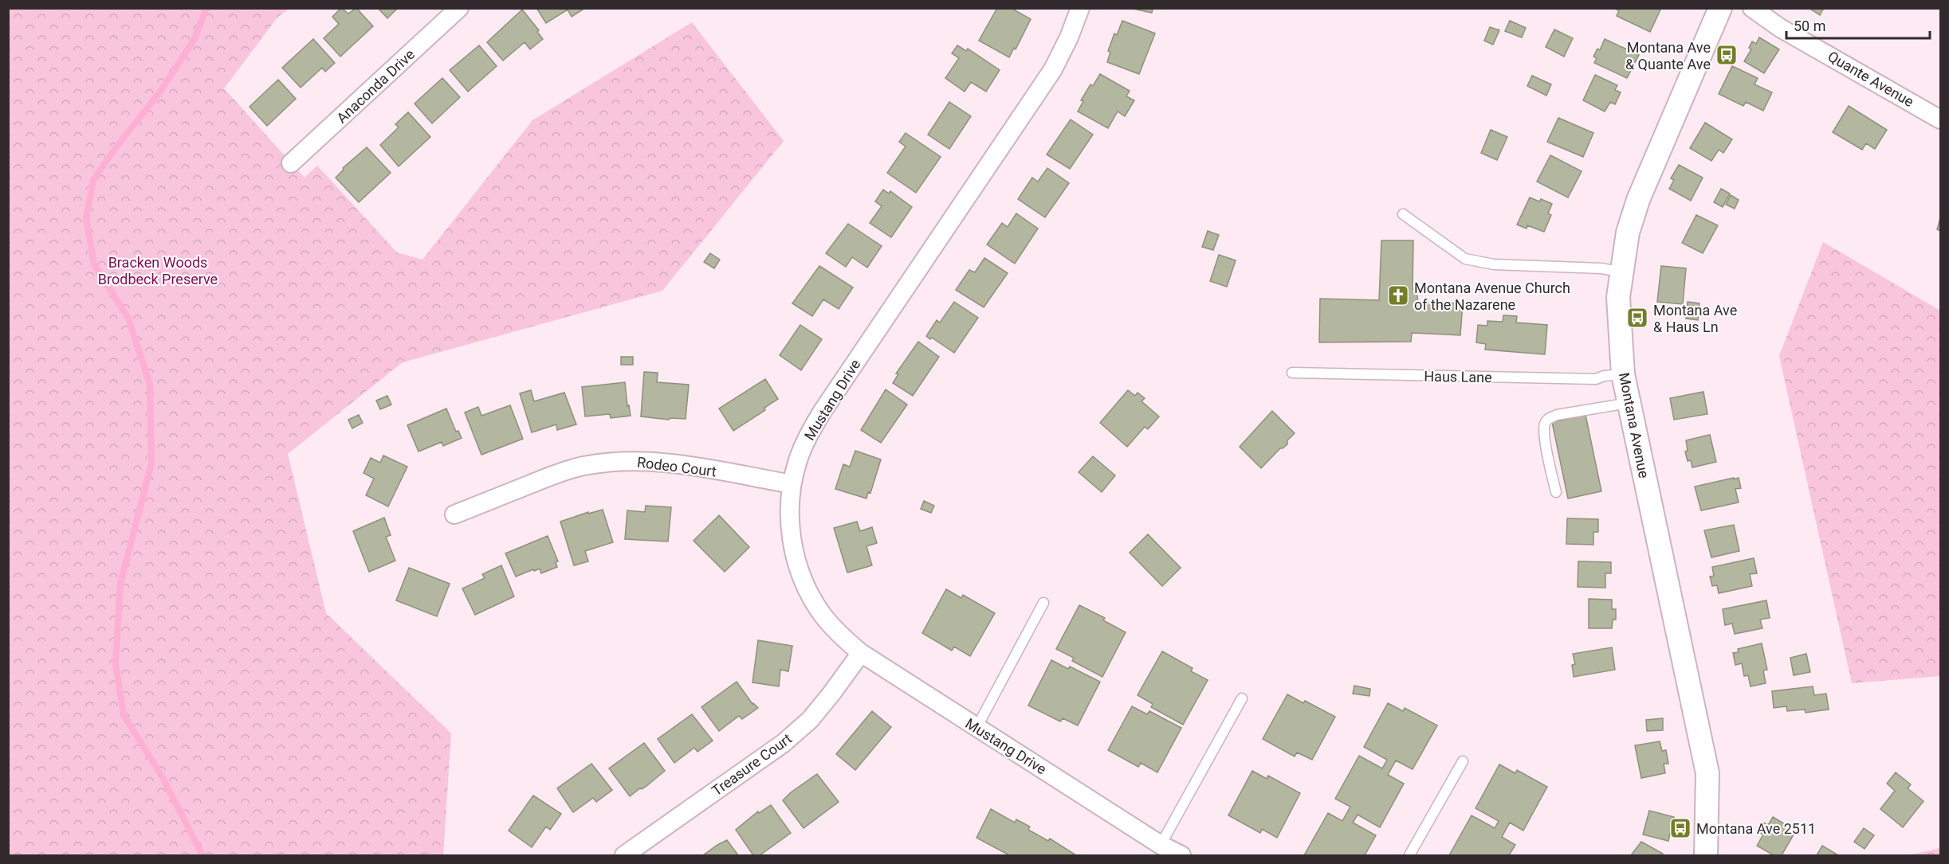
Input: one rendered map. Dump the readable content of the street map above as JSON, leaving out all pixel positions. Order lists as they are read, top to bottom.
{
  "streets": {
    "street": [
      "Quante Avenue",
      "Anaconda Drive",
      "Mustang Drive",
      "Montana Avenue",
      "Rodeo Court",
      "Treasure Court"
    ],
    "lane": ["Haus Lane"]
  },
  "crossings": [
    ["Haus Lane", "Montana Avenue"],
    ["Mustang Drive", "Rodeo Court"],
    ["Mustang Drive", "Treasure Court"]
  ],
  "parks": ["Bracken Woods Brodbeck Preserve"],
  "places": {
    "bus stop": ["Montana Ave & Quante Ave", "Montana Ave & Haus Ln", "Montana Ave 2511"],
    "church": ["Montana Avenue Church of the Nazarene"]
  },
  "scale_bar": "50 m"
}
